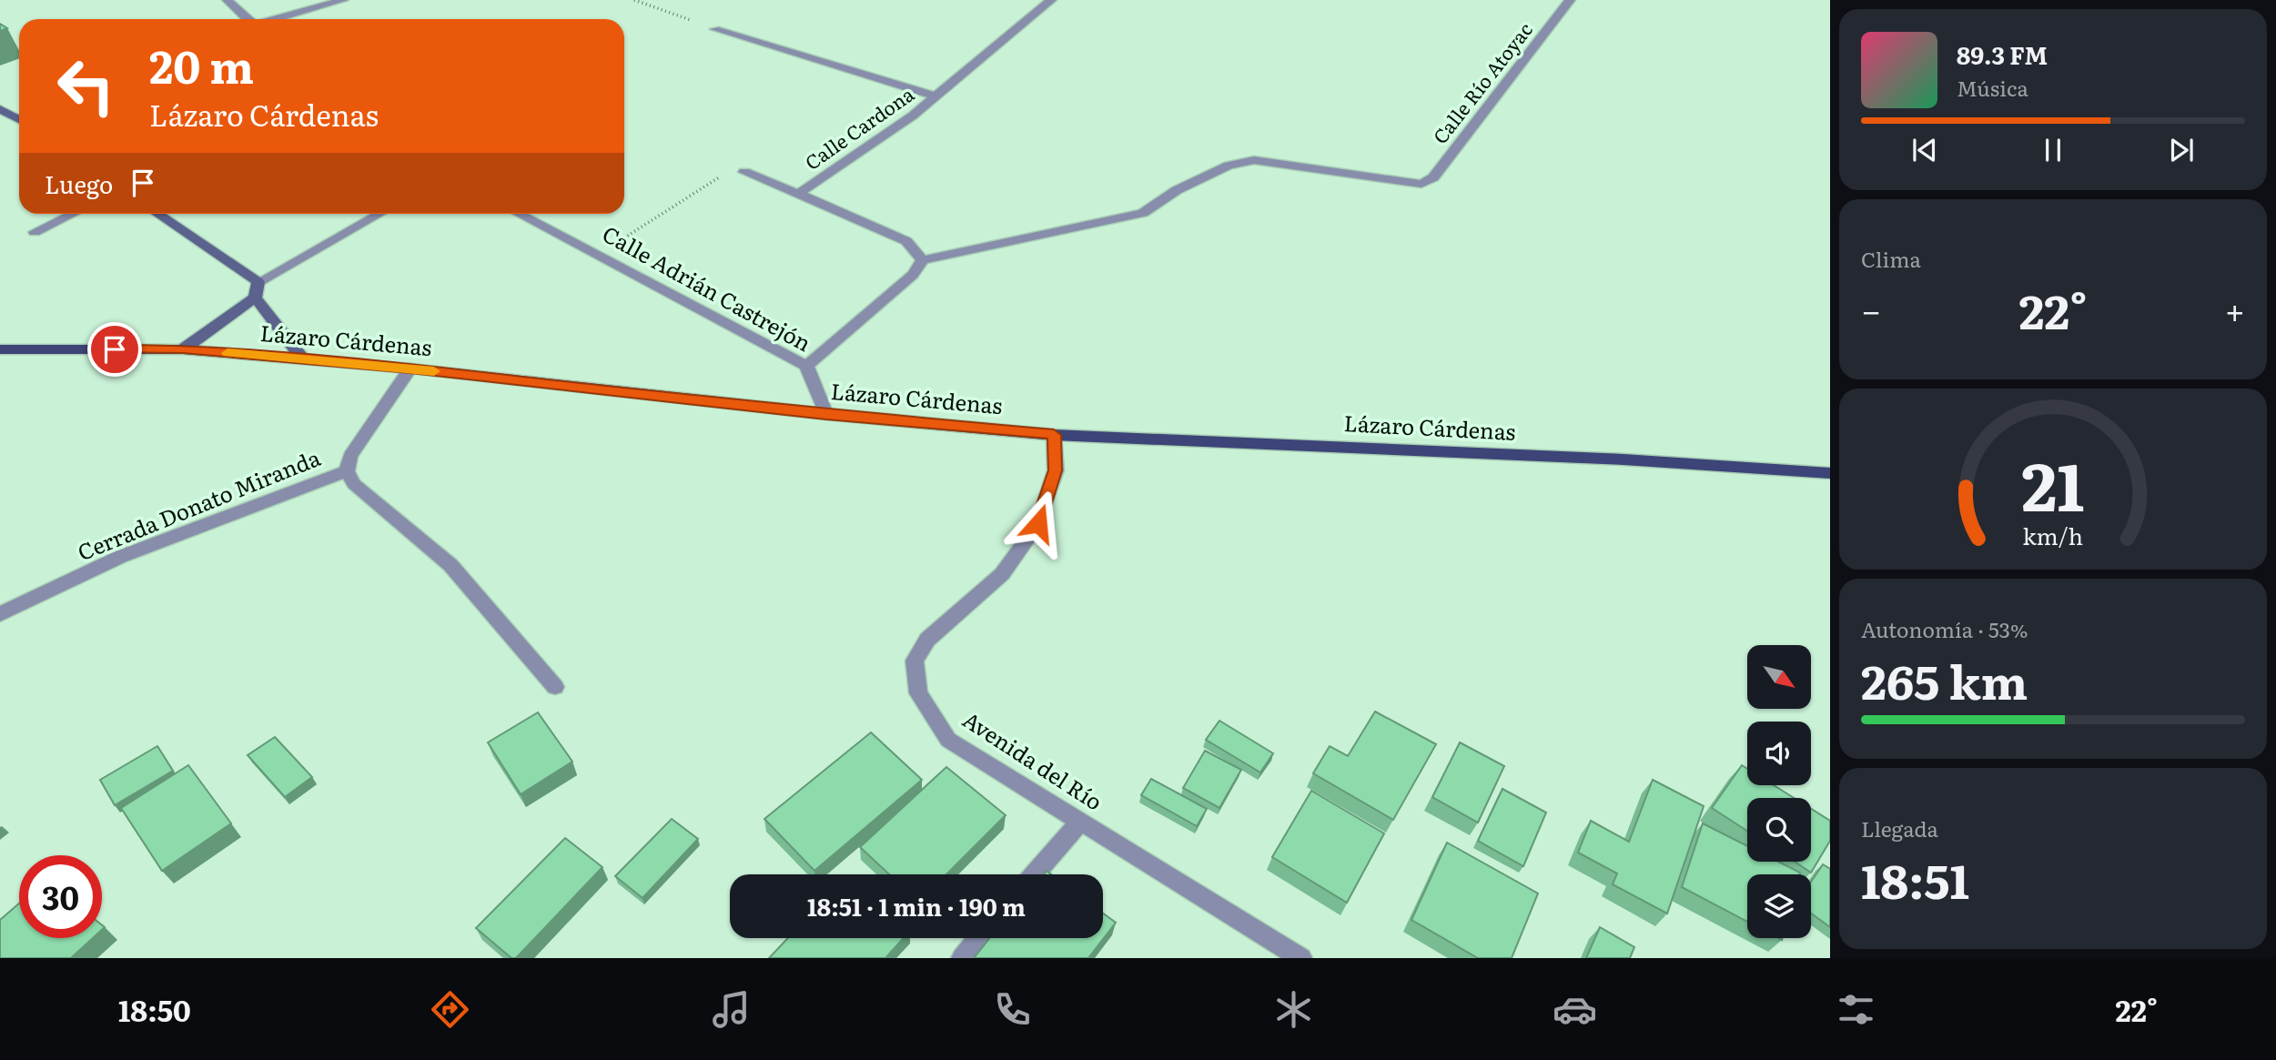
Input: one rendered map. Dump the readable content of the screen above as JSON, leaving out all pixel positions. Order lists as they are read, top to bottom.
{
  "streets": {
    "main road": ["Lázaro Cárdenas"],
    "street": [
      "Calle Río Atoyac",
      "Calle Cardona",
      "Calle Adrián Castrejón",
      "Cerrada Donato Miranda",
      "Avenida del Río"
    ]
  },
  "crossings": [
    ["Calle Río Atoyac", "Calle Cardona"],
    ["Calle Adrián Castrejón", "Lázaro Cárdenas"],
    ["Lázaro Cárdenas", "Avenida del Río"]
  ],
  "north": "bottom right",
  "page": {
    "turn": ["20 m", "Lázaro Cárdenas"],
    "song": ["89.3 FM", "Música"],
    "then": "Luego",
    "tile": [
      "Clima",
      ["Autonomía · 53%", "265 km"],
      ["Llegada", "18:51"]
    ],
    "heat": ["−", "22°", "+"],
    "limit": "30",
    "trip": "18:51 · 1 min · 190 m",
    "tabs": ["18:50", "22°"],
    "gauge": ["21", "km/h"]
  }
}
